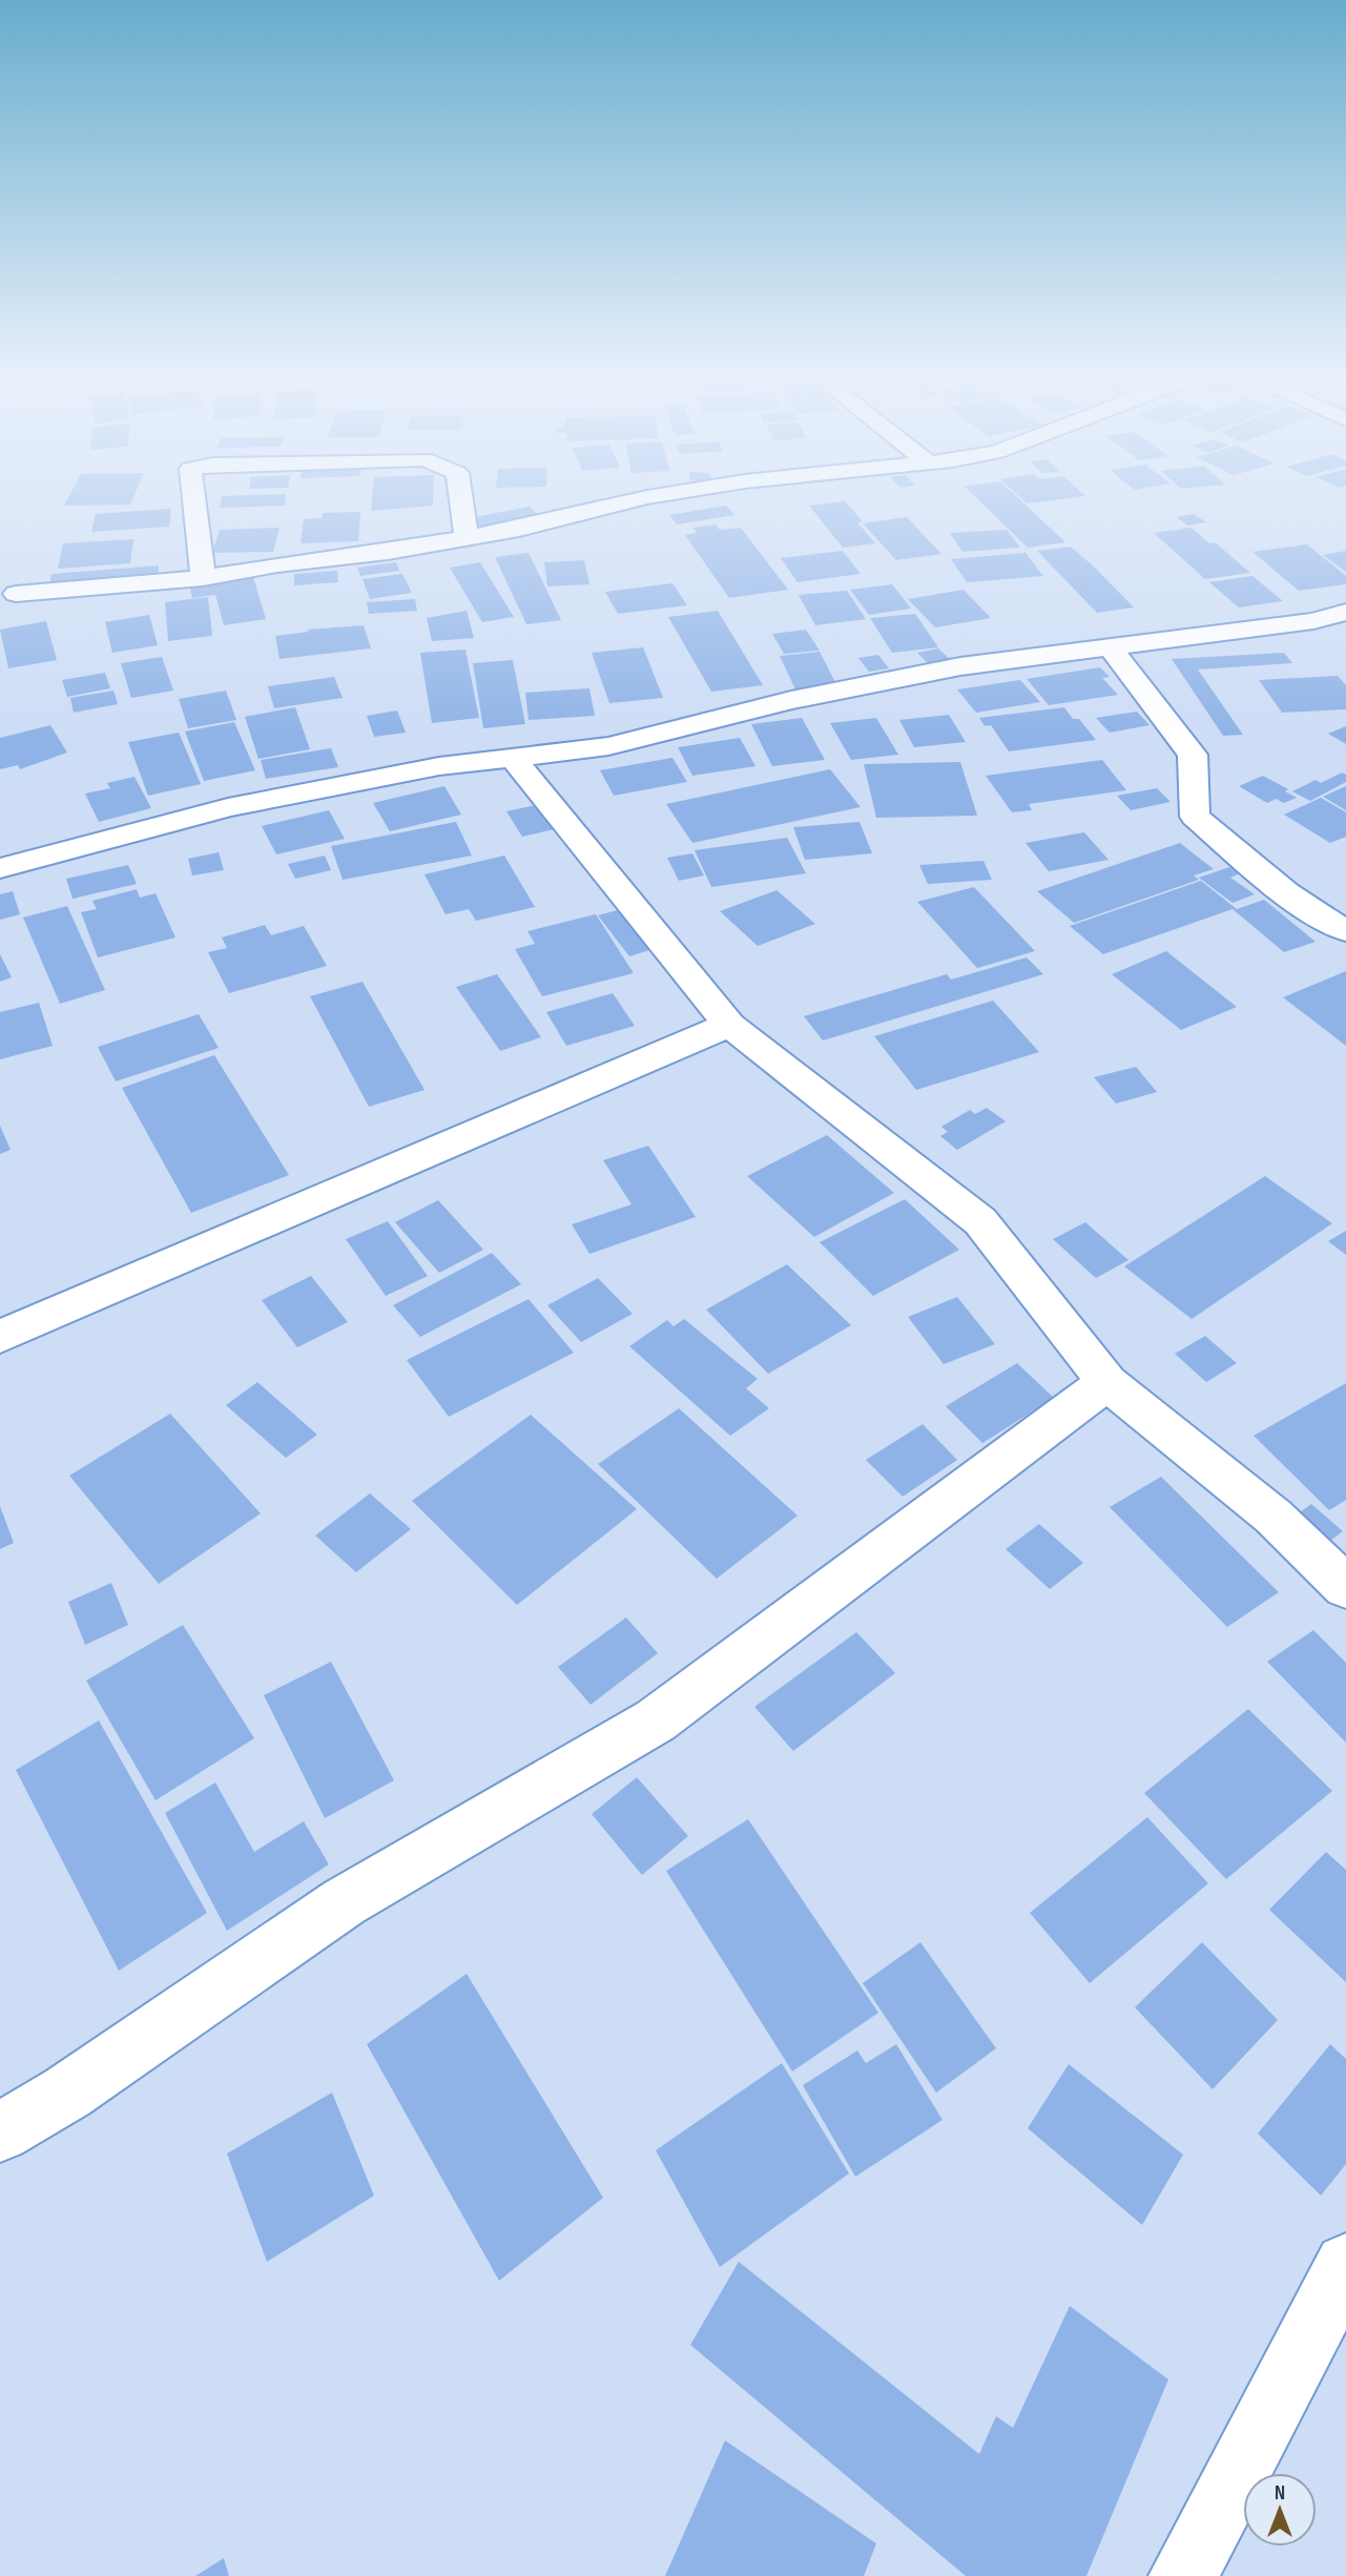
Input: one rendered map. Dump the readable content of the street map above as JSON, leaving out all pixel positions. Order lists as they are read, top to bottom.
{
  "north": "top"
}
